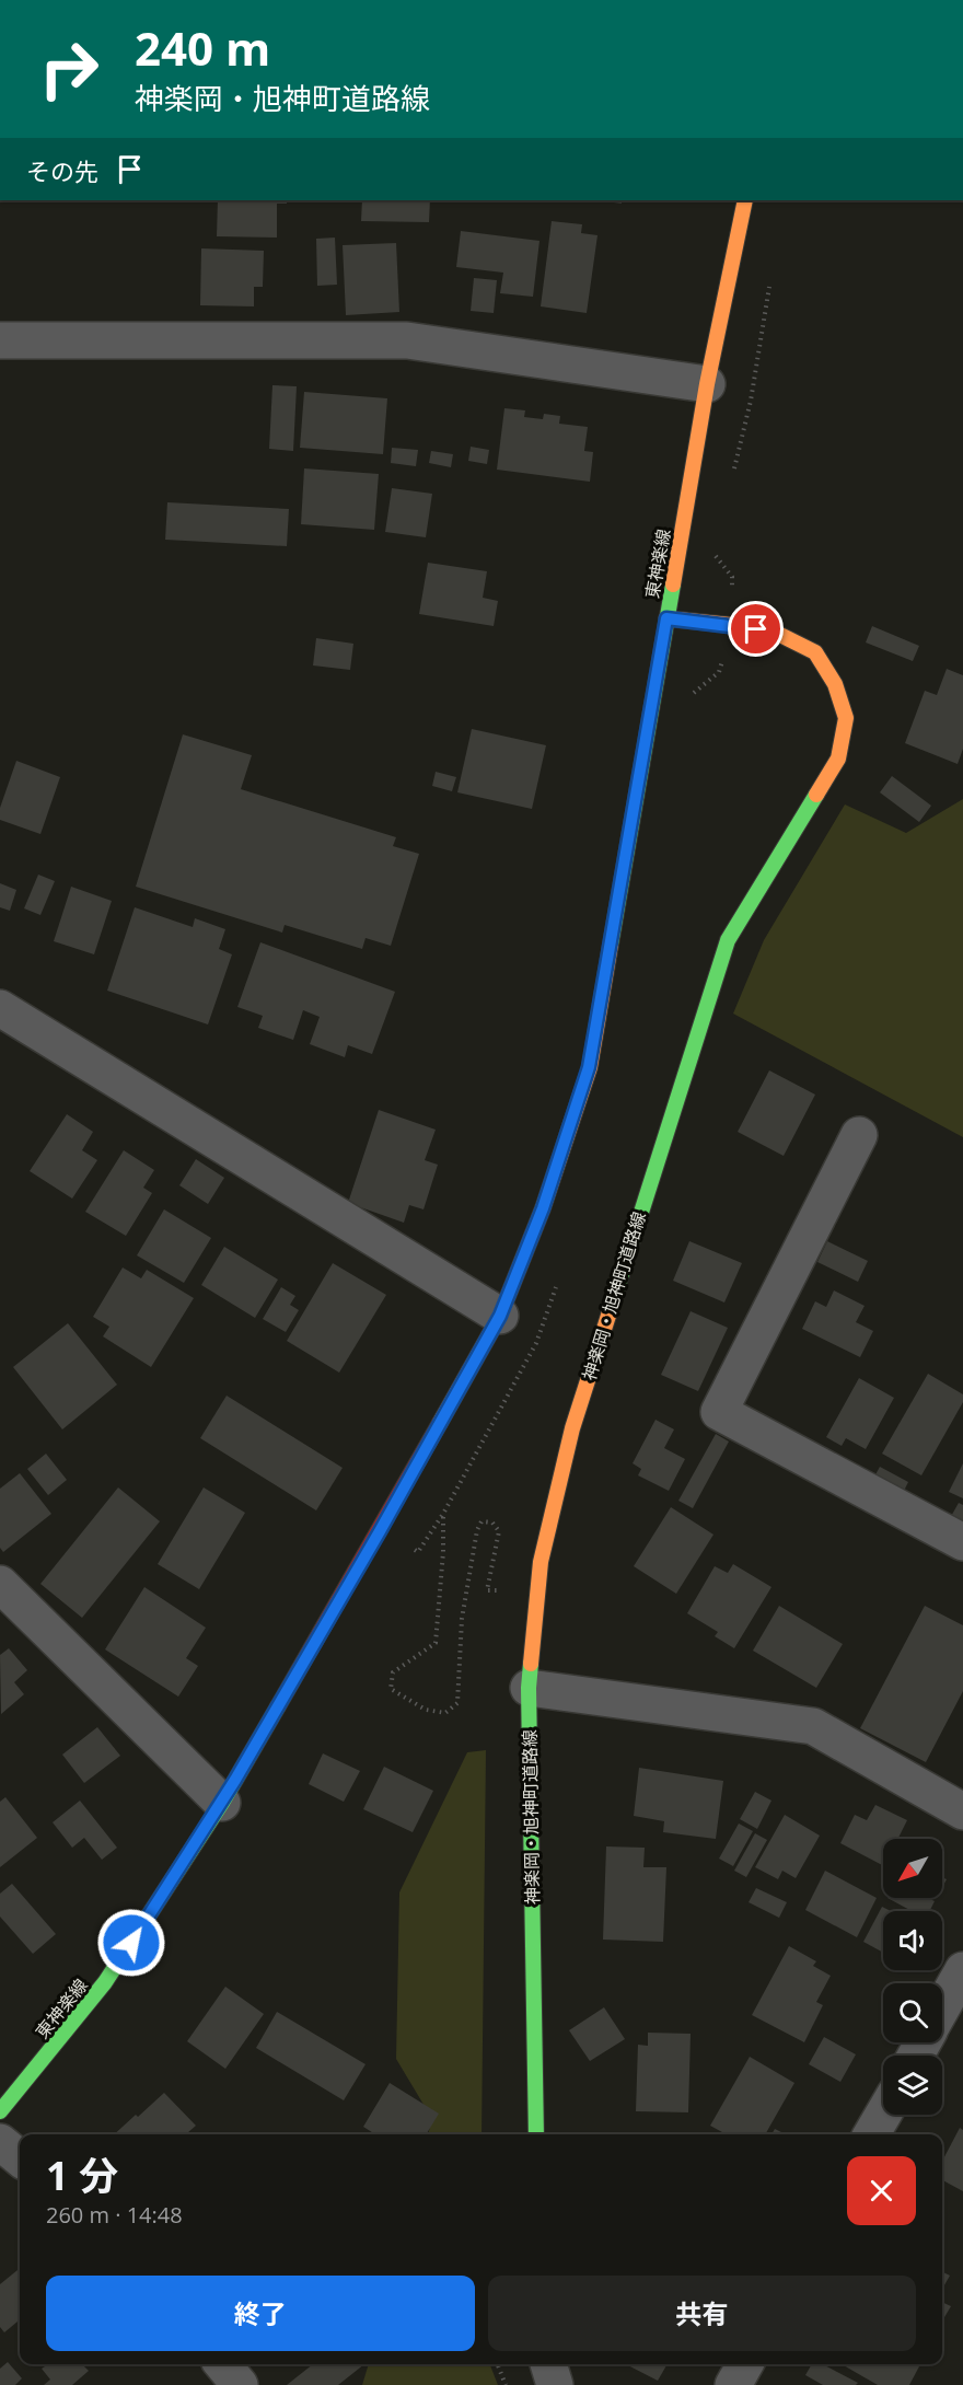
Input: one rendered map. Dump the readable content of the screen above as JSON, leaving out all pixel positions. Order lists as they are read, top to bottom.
{
  "streets": {
    "street": ["東神楽線", "神楽岡・旭神町道路線"]
  },
  "crossings": [
    ["東神楽線", "神楽岡・旭神町道路線"]
  ],
  "north": "bottom left",
  "page": {
    "turn": ["240 m", "神楽岡・旭神町道路線"],
    "then": "その先",
    "heading": ["1 分", "260 m · 14:48"],
    "buttons": ["終了", "共有"]
  }
}
